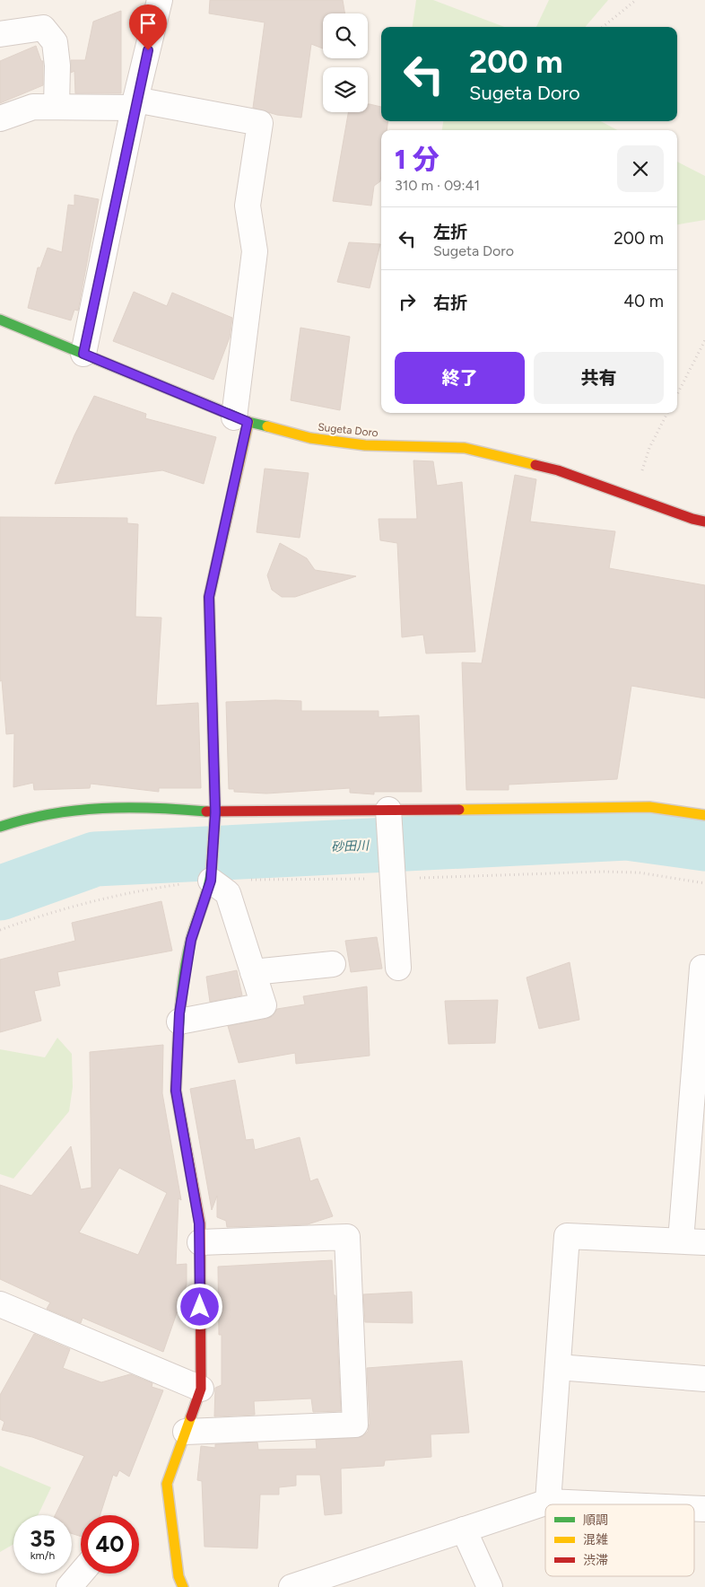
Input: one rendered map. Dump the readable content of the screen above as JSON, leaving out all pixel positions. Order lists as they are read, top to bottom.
{
  "streets": {
    "street": ["Sugeta Doro"]
  },
  "water": ["砂田川"],
  "legend": ["順調", "混雑", "渋滞"],
  "page": {
    "turn": ["200 m", "Sugeta Doro"],
    "heading": ["1 分", "310 m · 09:41"],
    "list": [
      {
        "name": "左折",
        "note": "Sugeta Doro",
        "value": "200 m"
      },
      {
        "name": "右折",
        "value": "40 m"
      }
    ],
    "buttons": ["終了", "共有"],
    "speed": "35 km/h",
    "limit": "40"
  }
}
